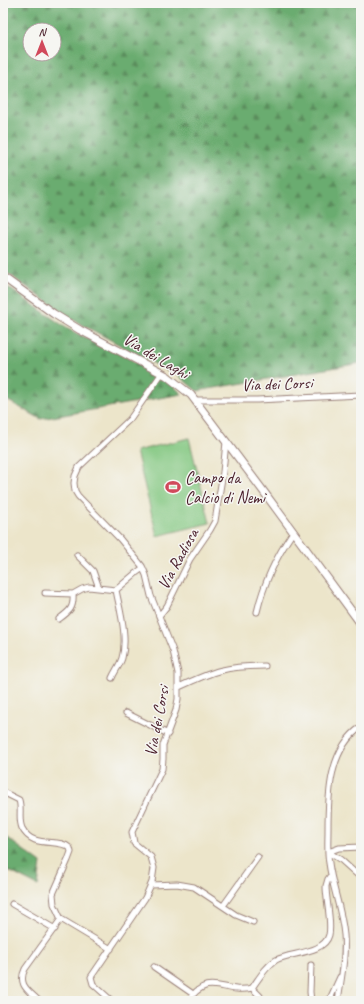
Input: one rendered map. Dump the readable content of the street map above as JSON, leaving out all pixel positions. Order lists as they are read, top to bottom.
{
  "streets": {
    "main road": ["Via dei Laghi"],
    "street": ["Via dei Corsi", "Via Radiosa"]
  },
  "crossings": [
    ["Via dei Laghi", "Via dei Corsi"],
    ["Via dei Laghi", "Via Radiosa"],
    ["Via dei Corsi", "Via Radiosa"]
  ],
  "places": {
    "sports": ["Campo da Calcio di Nemi"]
  },
  "north": "top"
}
